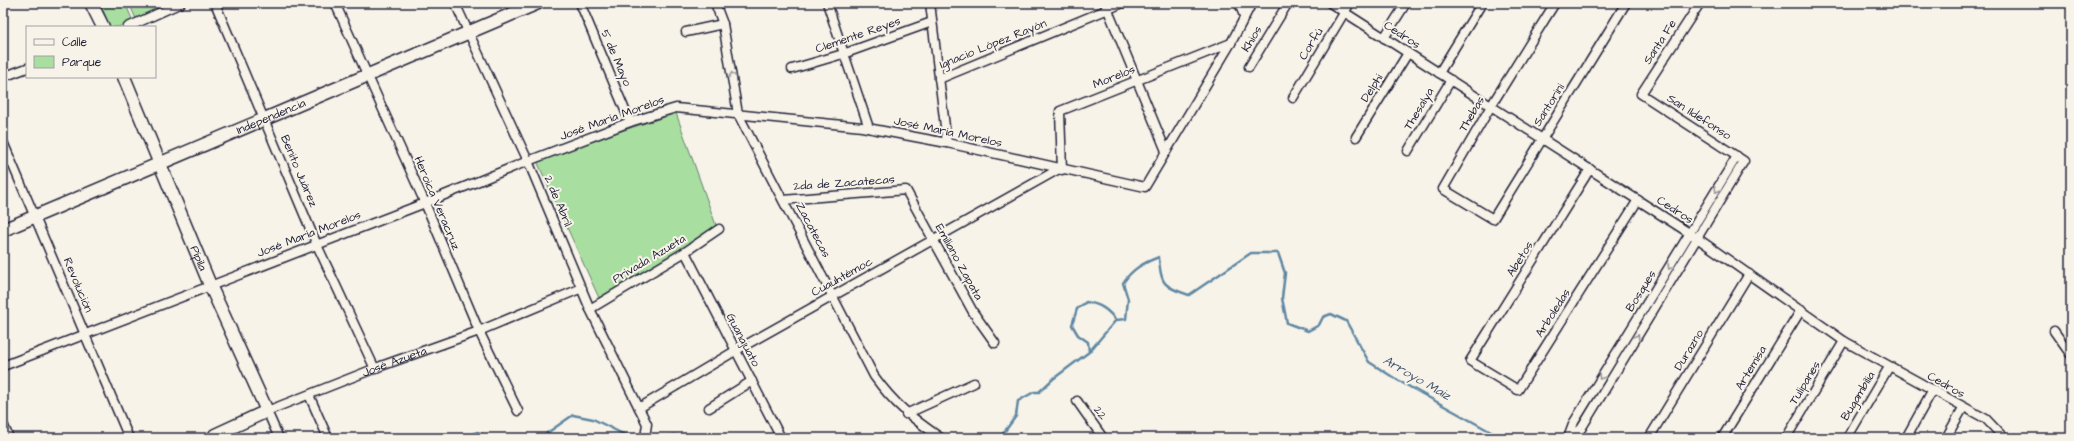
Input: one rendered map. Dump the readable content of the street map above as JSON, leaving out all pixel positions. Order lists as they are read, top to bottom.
{
  "streets": {
    "main road": ["Independencia", "Pípila", "José Azueta"],
    "street": [
      "Clemente Reyes",
      "Cedros",
      "Khios",
      "Santa Fe",
      "Ignacio López Rayón",
      "Corfú",
      "5 de Mayo",
      "Morelos",
      "Delphi",
      "Santorini",
      "Thesalya",
      "Thebas",
      "San Ildefonso",
      "José María Morelos",
      "Benito Juárez",
      "2da de Zacatecas",
      "2 de Abril",
      "Heroica Veracruz",
      "Zacatecas",
      "Privada Azueta",
      "Abetos",
      "Emiliano Zapata",
      "Cuauhtémoc",
      "Revolución",
      "Bosques",
      "Arboledas",
      "Guanajuato",
      "Durazno",
      "Artemisa",
      "Tulipanes",
      "Bugambilia",
      "22"
    ]
  },
  "crossings": [
    ["Cedros", "Corfú"],
    ["Cedros", "Delphi"],
    ["Cedros", "Santorini"],
    ["Cedros", "Thesalya"],
    ["Cedros", "Thebas"],
    ["Cedros", "Abetos"],
    ["Cedros", "Bosques"],
    ["Cedros", "Arboledas"],
    ["Cedros", "Durazno"],
    ["Cedros", "Artemisa"],
    ["Cedros", "Tulipanes"],
    ["Cedros", "Bugambilia"],
    ["Santa Fe", "San Ildefonso"],
    ["5 de Mayo", "José María Morelos"],
    ["Morelos", "José María Morelos"],
    ["Morelos", "Cuauhtémoc"],
    ["Santorini", "Thebas"],
    ["Independencia", "Benito Juárez"],
    ["Independencia", "2 de Abril"],
    ["Independencia", "Heroica Veracruz"],
    ["Independencia", "Pípila"],
    ["Independencia", "Revolución"],
    ["San Ildefonso", "Bosques"],
    ["José María Morelos", "Benito Juárez"],
    ["José María Morelos", "2 de Abril"],
    ["José María Morelos", "Heroica Veracruz"],
    ["José María Morelos", "Zacatecas"],
    ["José María Morelos", "Pípila"],
    ["José María Morelos", "Cuauhtémoc"],
    ["José María Morelos", "Revolución"],
    ["Benito Juárez", "José Azueta"],
    ["2da de Zacatecas", "Zacatecas"],
    ["2da de Zacatecas", "Emiliano Zapata"],
    ["2 de Abril", "Privada Azueta"],
    ["2 de Abril", "Cuauhtémoc"],
    ["2 de Abril", "José Azueta"],
    ["Heroica Veracruz", "José Azueta"],
    ["Zacatecas", "Cuauhtémoc"],
    ["Pípila", "José Azueta"],
    ["Privada Azueta", "Guanajuato"],
    ["Abetos", "Arboledas"],
    ["Emiliano Zapata", "Cuauhtémoc"],
    ["Cuauhtémoc", "Guanajuato"]
  ],
  "water": ["Arroyo Maiz"],
  "legend": ["Calle", "Parque"]
}
